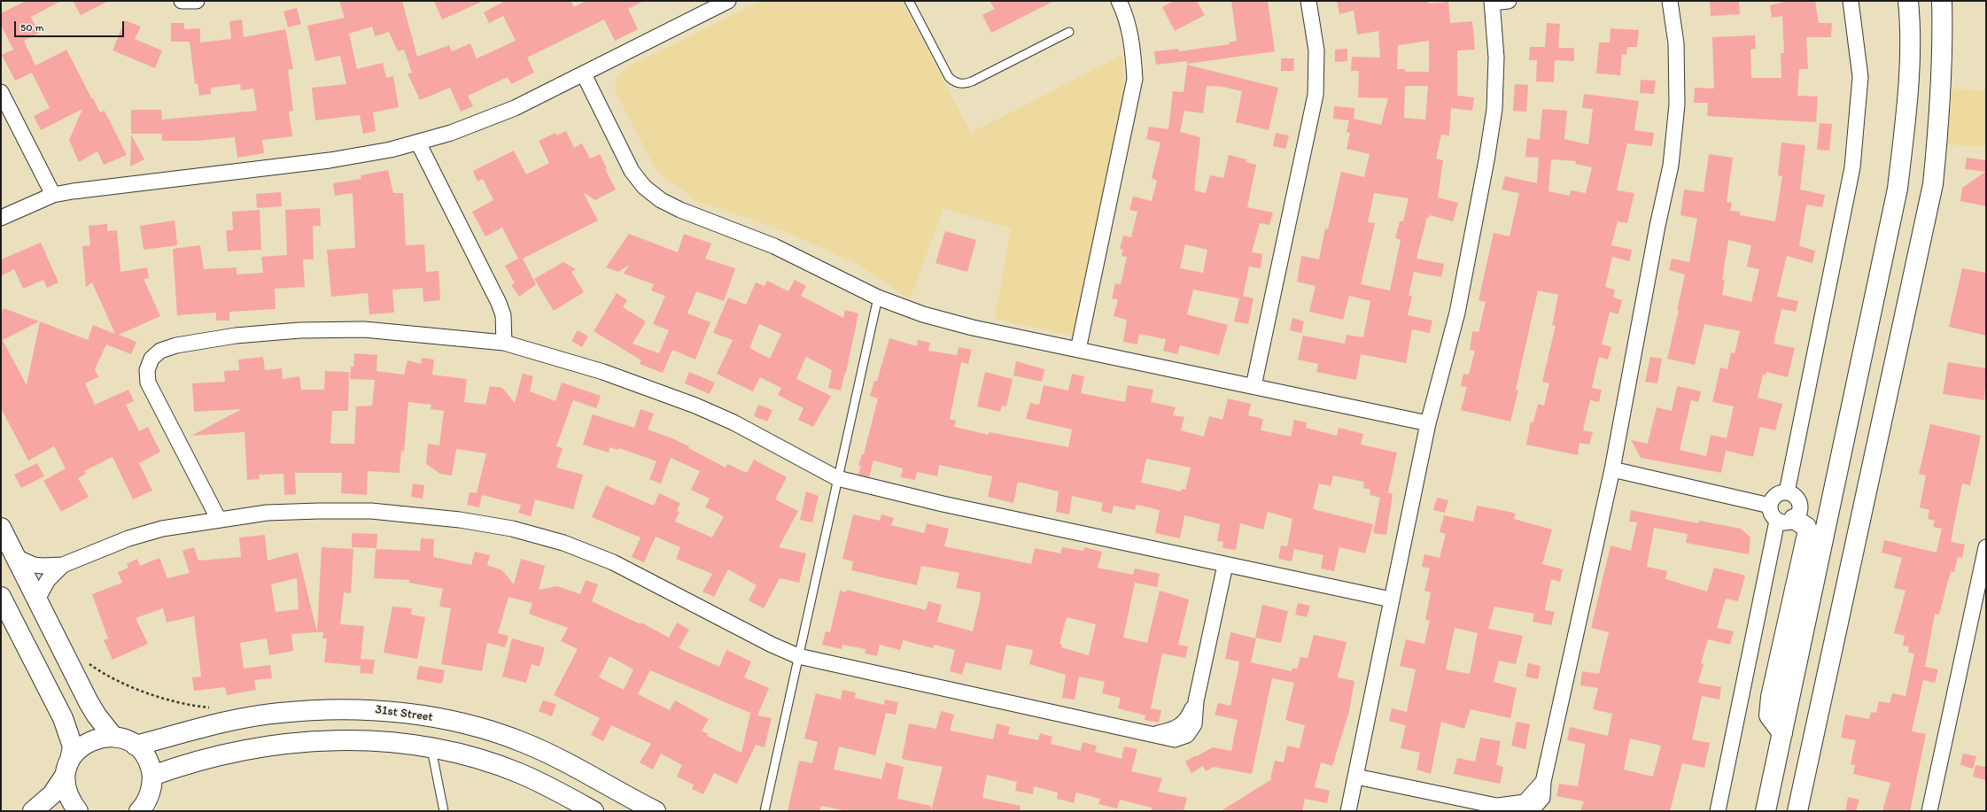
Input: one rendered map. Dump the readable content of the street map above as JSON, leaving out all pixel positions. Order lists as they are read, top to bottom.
{
  "streets": {
    "main road": ["31st Street"]
  },
  "scale_bar": "50 m"
}
